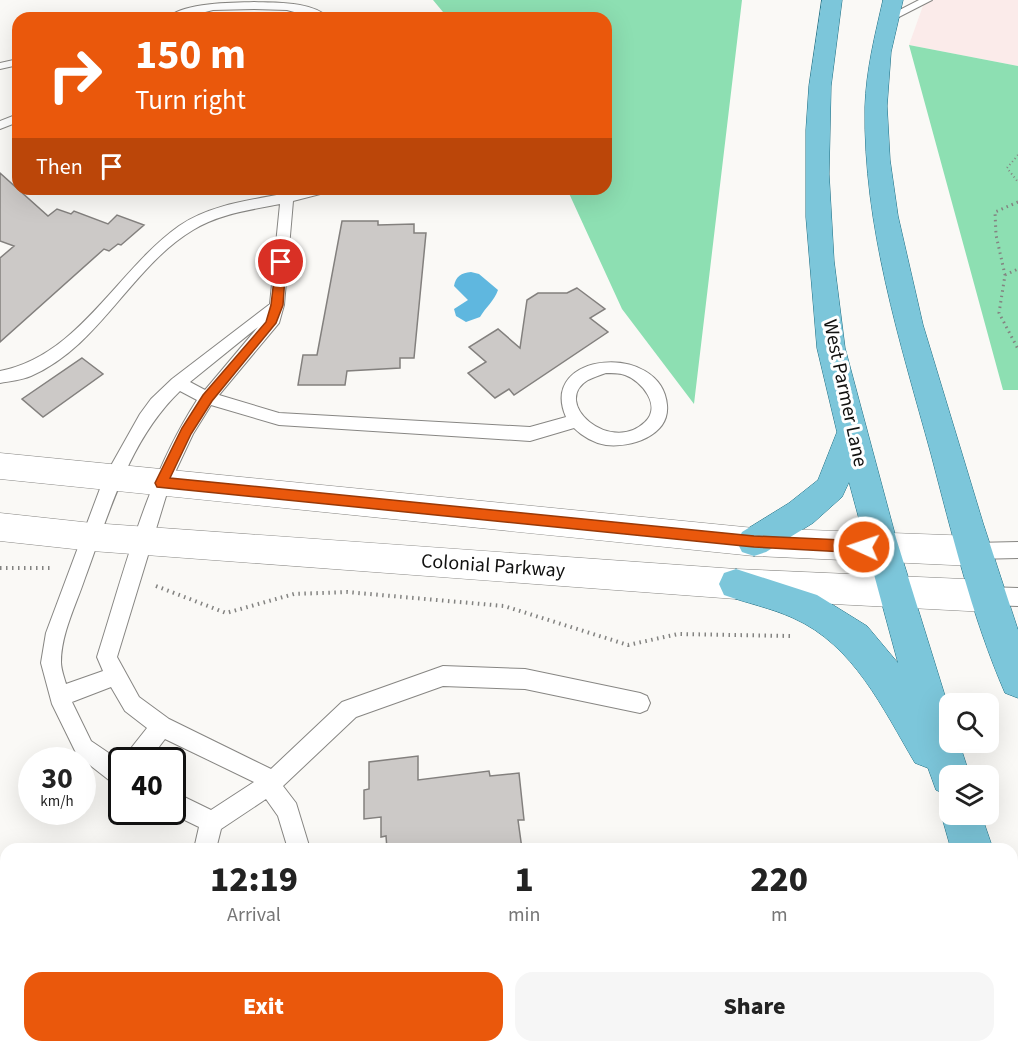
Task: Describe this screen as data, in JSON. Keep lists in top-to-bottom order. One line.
{"streets":{"main road":["West Parmer Lane"],"street":["Colonial Parkway"]},"crossings":[["West Parmer Lane","Colonial Parkway"]],"page":{"turn":["150 m","Turn right"],"then":"Then","speed":"30 km/h","limit":"40","eta":["12:19","Arrival","1","min","220","m"],"buttons":["Exit","Share"]}}
